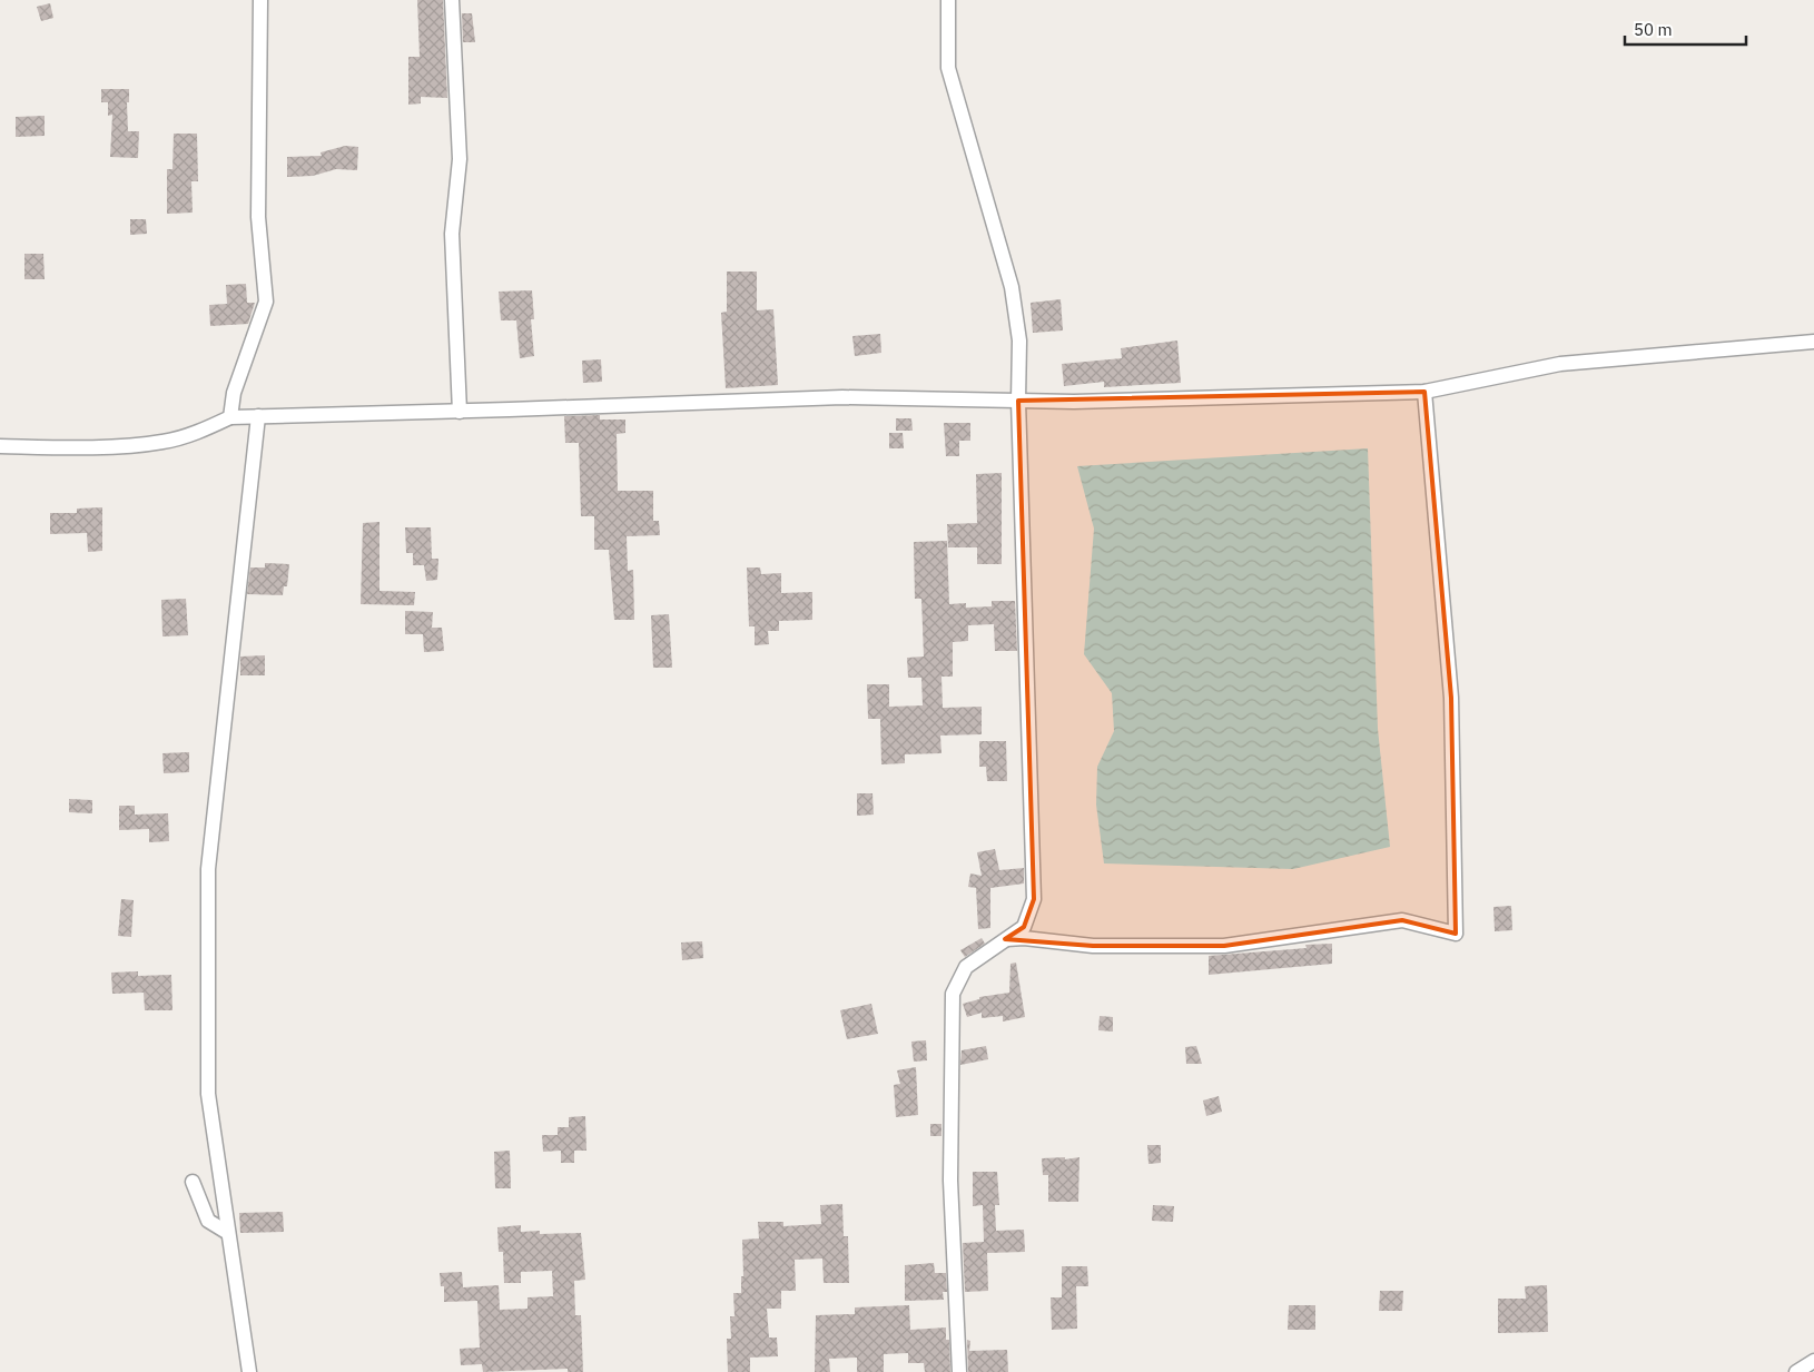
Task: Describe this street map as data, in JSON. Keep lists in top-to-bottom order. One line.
{"scale_bar":"50 m"}
